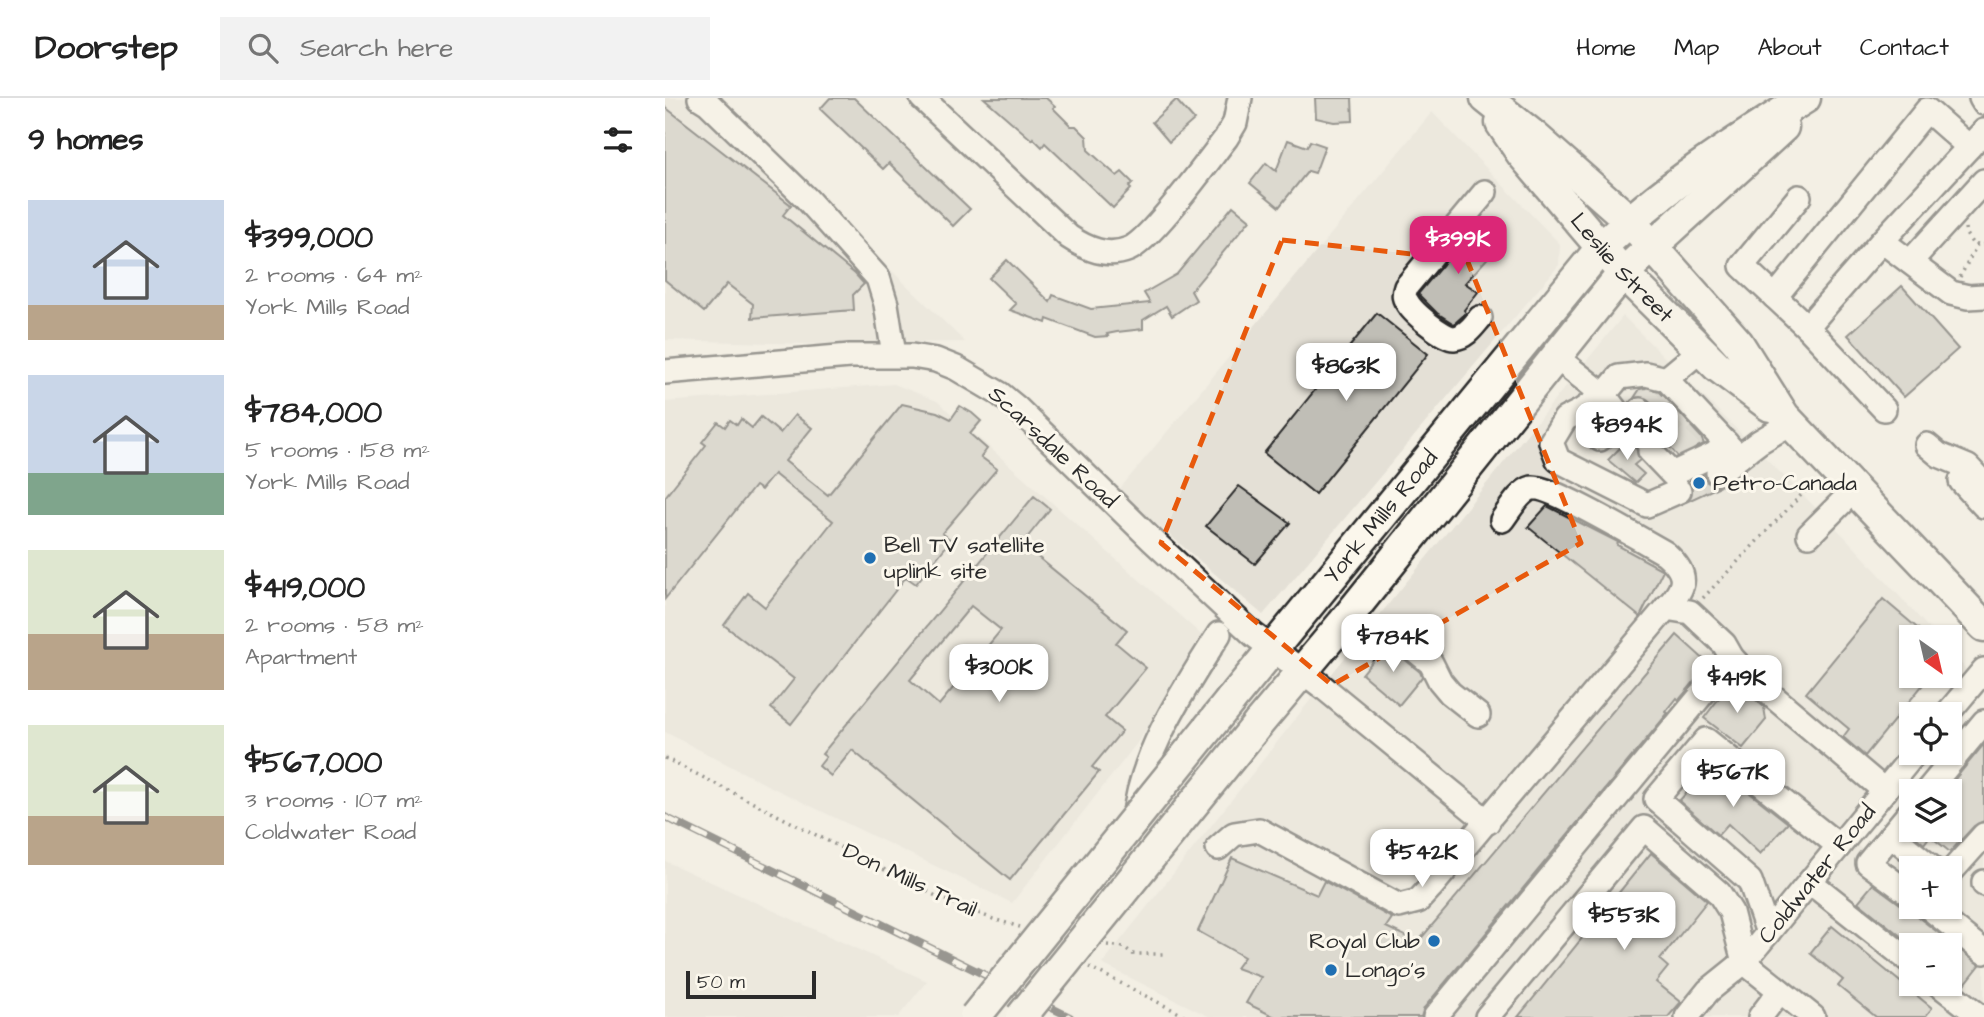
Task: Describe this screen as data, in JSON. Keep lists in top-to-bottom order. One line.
{"streets":{"main road":["Leslie Street","York Mills Road"],"street":["Scarsdale Road","Coldwater Road"],"path":["Don Mills Trail"]},"crossings":[["Leslie Street","York Mills Road"],["Scarsdale Road","York Mills Road"]],"places":["Petro-Canada","Bell TV satellite uplink site","Royal Club","Longo's"],"scale_bar":"50 m","north":"bottom right","page":{"header":"Doorstep","search":"Search here","nav":["Home","Map","About","Contact"],"heading":"9 homes","list":[{"name":"$399,000","note":"2 rooms · 64 m² · York Mills Road"},{"name":"$784,000","note":"5 rooms · 158 m² · York Mills Road"},{"name":"$419,000","note":"2 rooms · 58 m² · Apartment"},{"name":"$567,000","note":"3 rooms · 107 m² · Coldwater Road"}],"price":["$399K","$863K","$894K","$784K","$300K","$419K","$567K","$542K","$553K"],"map_buttons":["+","−"],"scale":"50 m"}}
